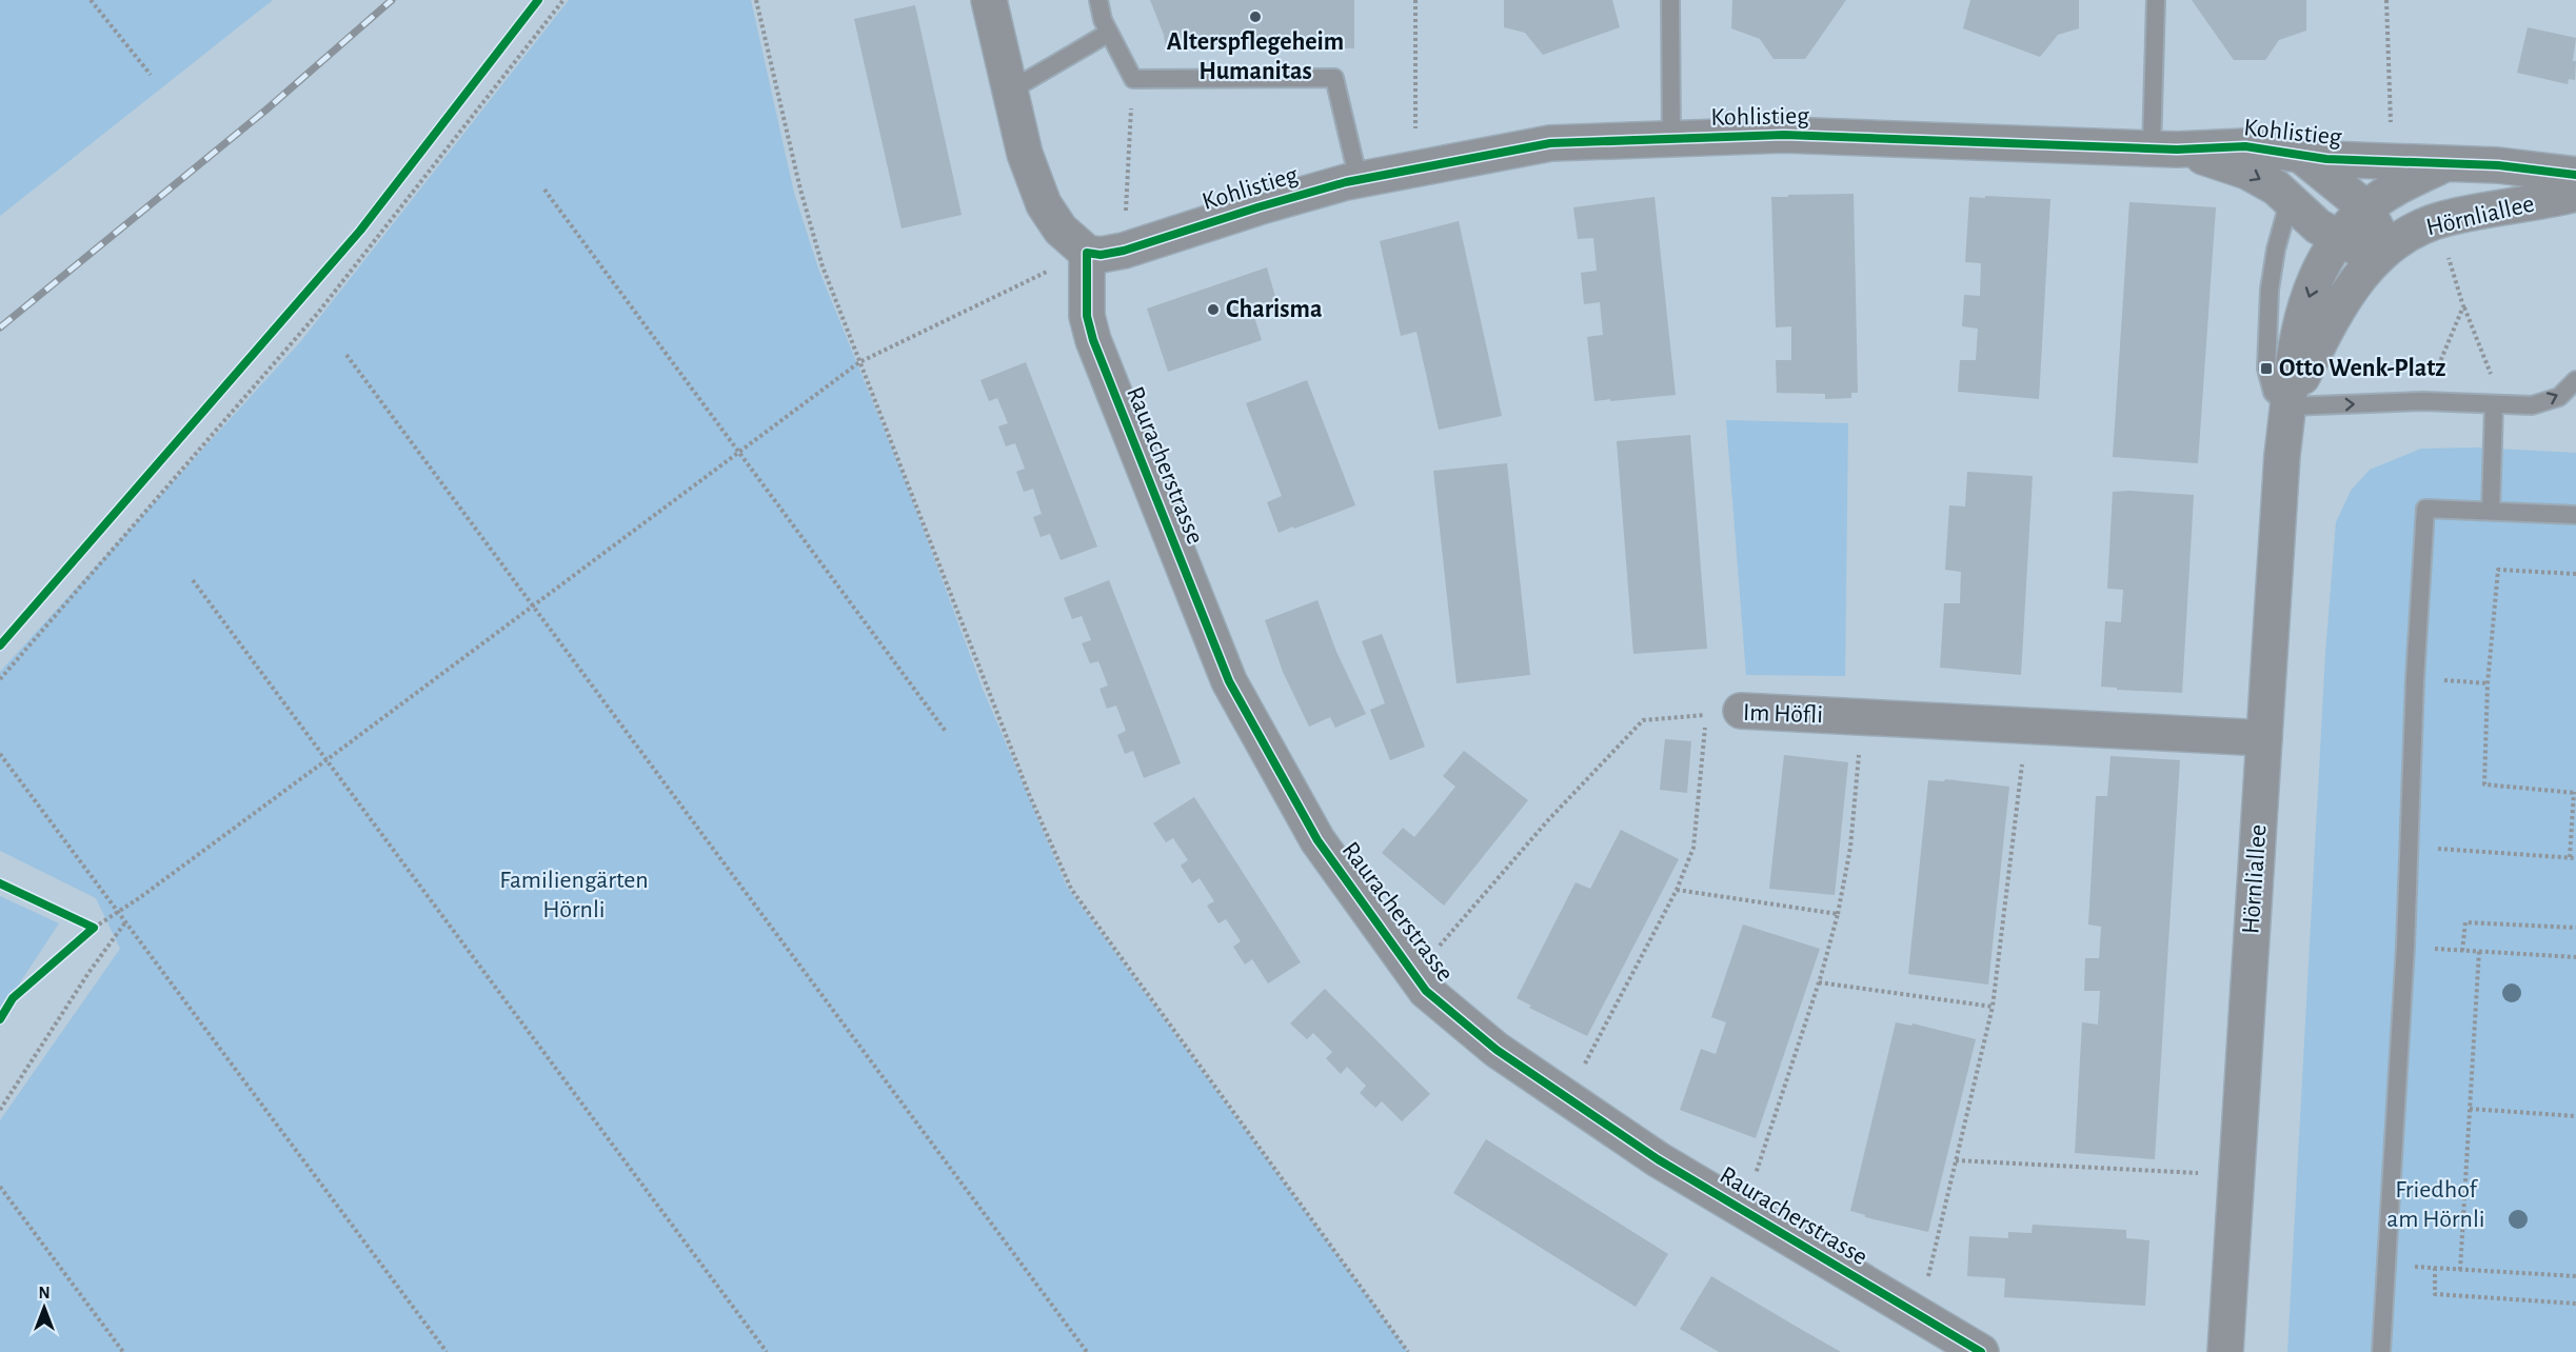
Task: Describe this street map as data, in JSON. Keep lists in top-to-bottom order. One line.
{"streets":{"street":["Kohlistieg","Hörnliallee","Rauracherstrasse","Im Höfli"]},"crossings":[["Kohlistieg","Hörnliallee"],["Kohlistieg","Rauracherstrasse"],["Hörnliallee","Im Höfli"],["Rauracherstrasse","Im Höfli"]],"parks":["Familiengärten Hörnli","Friedhof am Hörnli"],"places":{"other":["Alterspflegeheim Humanitas","Charisma"],"transit":["Otto Wenk-Platz"]},"north":"top"}
